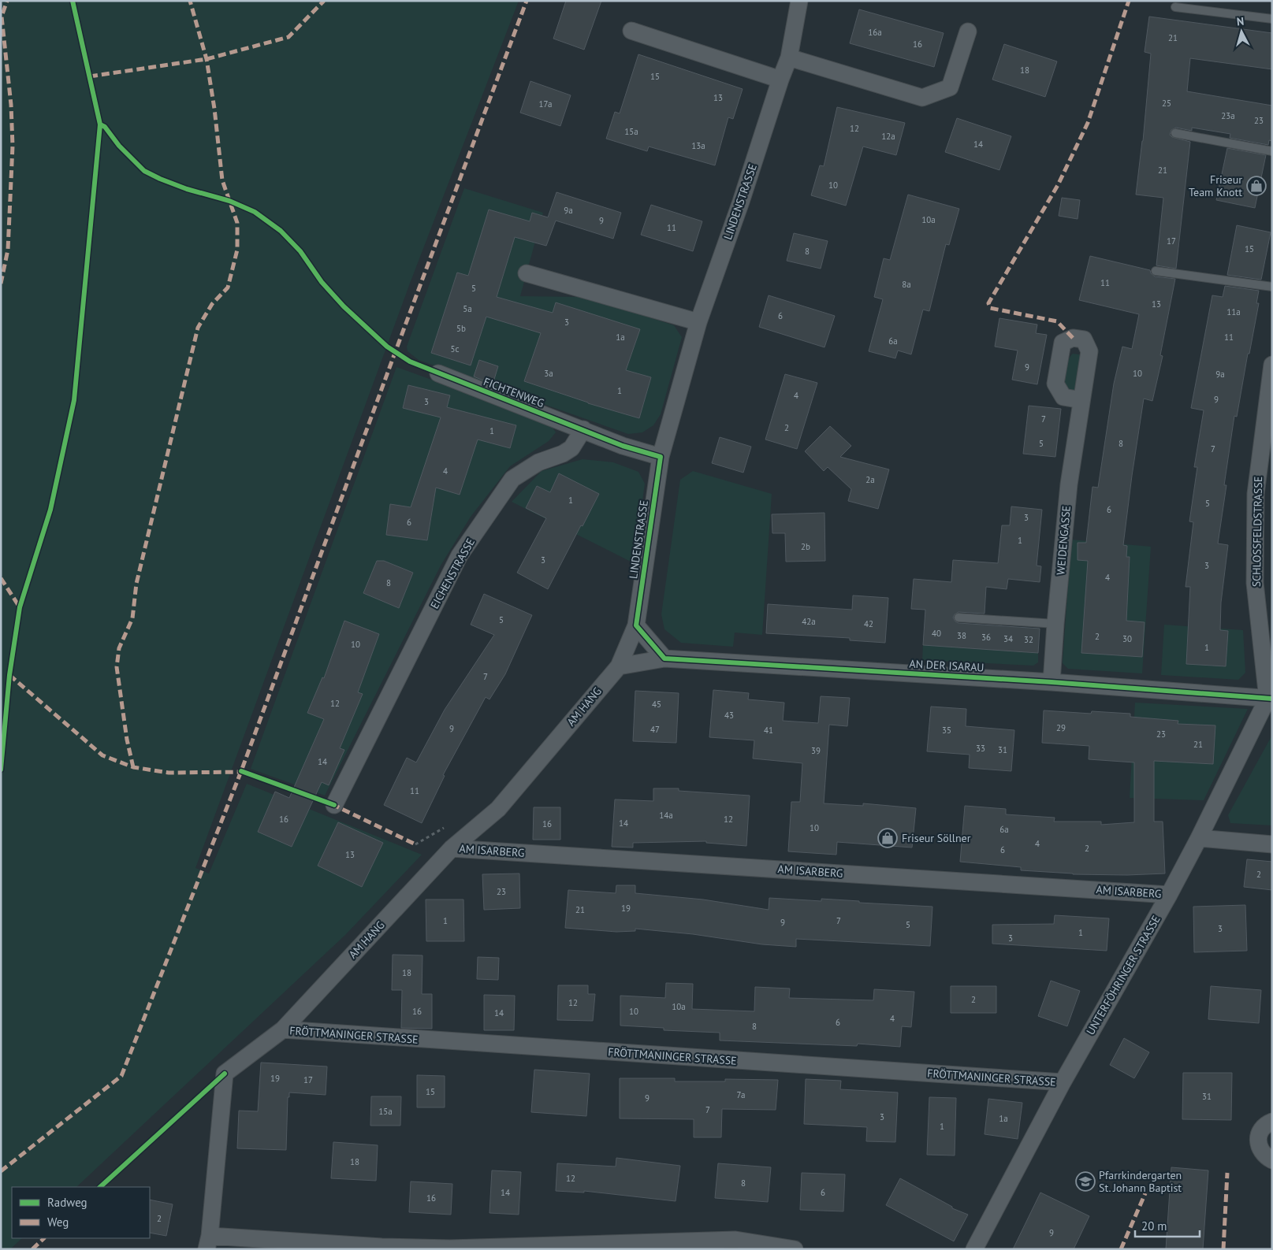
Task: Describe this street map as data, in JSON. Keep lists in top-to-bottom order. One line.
{"streets":{"street":["LINDENSTRASSE","FICHTENWEG","SCHLOSSFELDSTRASSE","WEIDENGASSE","EICHENSTRASSE","AN DER ISARAU","AM HANG","AM ISARBERG","UNTERFÖHRINGER STRASSE","FRÖTTMANINGER STRASSE"]},"crossings":[["LINDENSTRASSE","AM HANG"],["FICHTENWEG","EICHENSTRASSE"],["SCHLOSSFELDSTRASSE","AN DER ISARAU"],["SCHLOSSFELDSTRASSE","UNTERFÖHRINGER STRASSE"],["WEIDENGASSE","AN DER ISARAU"],["AN DER ISARAU","UNTERFÖHRINGER STRASSE"],["AM HANG","AM ISARBERG"],["AM HANG","FRÖTTMANINGER STRASSE"],["AM ISARBERG","UNTERFÖHRINGER STRASSE"],["UNTERFÖHRINGER STRASSE","FRÖTTMANINGER STRASSE"]],"places":{"shop":["Friseur Team Knott","Friseur Söllner"],"school or university":["Pfarrkindergarten St. Johann Baptist"]},"house_numbers":["16a","21","16","18","15","13","25","17a","23a","23","12","15a","12a","14","13a","21","10","9a","10a","9","11","17","15","8","11","8a","5","13","5a","11a","6","3","5b","1a","11","6a","5c","9","3a","10","9a","1","4","9","3","7","2","1","5","8","7","4","2a","1","5","6","3","6","1","2b","3","3","4","8","5","42a","42","40","38","2","36","34","30","32","10","1","7","12","45","43","29","9","47","41","35","23","21","33","31","39","14","11","14a","16","12","14","16","10","6a","4","2","6","13","2","23","19","21","1","7","9","5","3","1","3","18","2","12","10a","16","10","14","4","6","8","19","17","15","7a","31","9","7","15a","3","1a","1","18","12","8","14","6","16","2","9"],"legend":["Radweg","Weg"],"scale_bar":"20 m","north":"top"}
